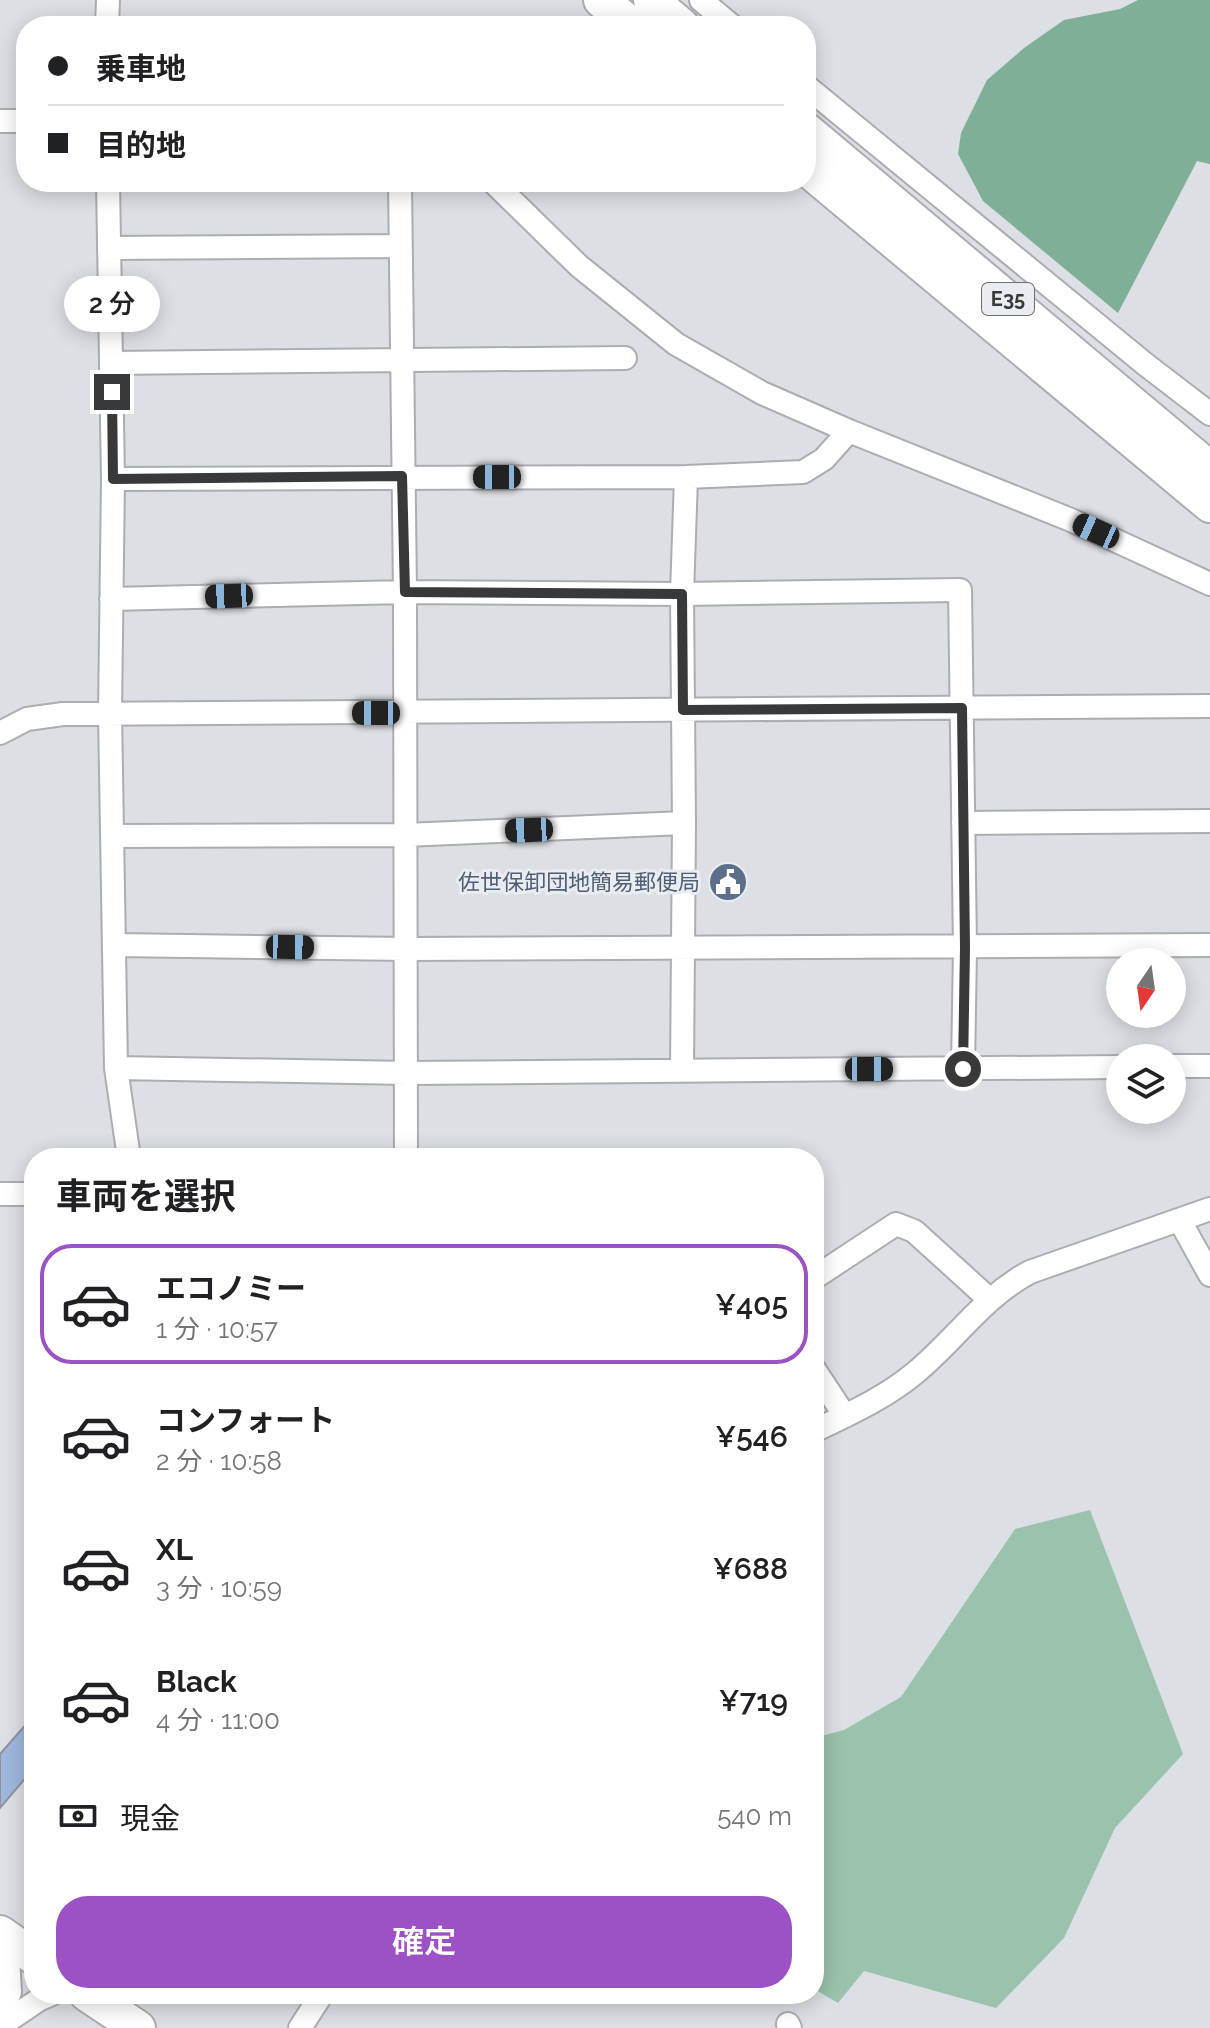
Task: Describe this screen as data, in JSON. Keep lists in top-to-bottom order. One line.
{"streets":{"highway":["E35"]},"places":{"public building":["佐世保卸団地簡易郵便局"]},"north":"bottom","page":{"banner":["乗車地","目的地"],"bubble":"2 分","heading":"車両を選択","list":[{"name":"エコノミー","note":"1 分 · 10:57","value":"¥405"},{"name":"コンフォート","note":"2 分 · 10:58","value":"¥546"},{"name":"XL","note":"3 分 · 10:59","value":"¥688"},{"name":"Black","note":"4 分 · 11:00","value":"¥719"}],"pay":["現金","540 m"],"buttons":"確定"}}
